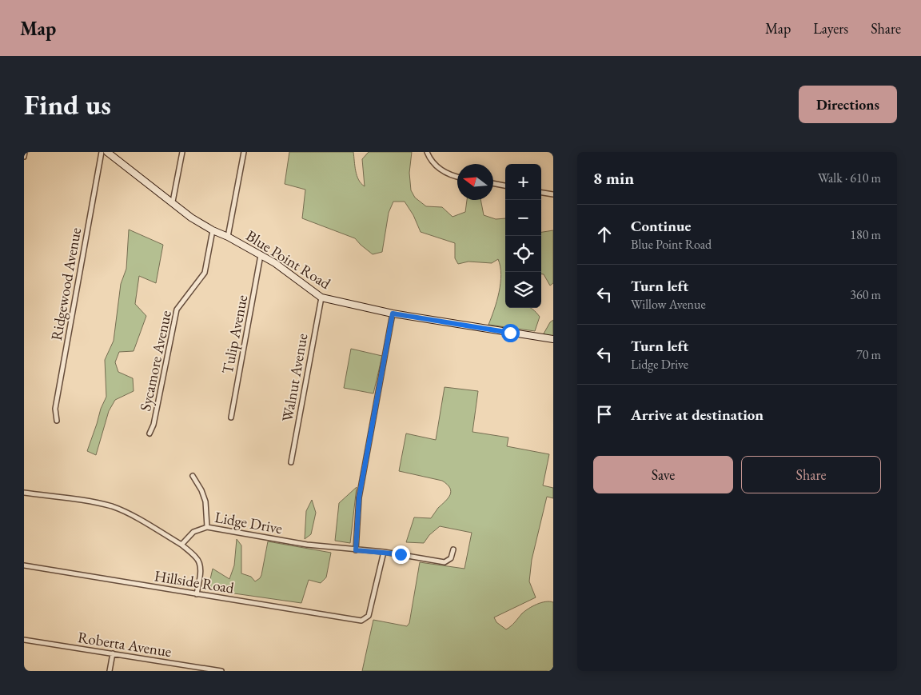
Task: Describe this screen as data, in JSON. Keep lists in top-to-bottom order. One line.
{"streets":{"street":["Blue Point Road","Ridgewood Avenue","Tulip Avenue","Sycamore Avenue","Walnut Avenue","Lidge Drive","Hillside Road","Roberta Avenue"]},"crossings":[["Blue Point Road","Tulip Avenue"],["Blue Point Road","Sycamore Avenue"],["Blue Point Road","Walnut Avenue"],["Lidge Drive","Hillside Road"]],"north":"left","page":{"header":"Map","nav":["Map","Layers","Share"],"buttons":["Directions",["Save","Share"]],"title":"Find us","heading":["8 min","Walk · 610 m"],"map_buttons":["+","−"],"list":[["Continue","Blue Point Road","180 m"],["Turn left","Willow Avenue","360 m"],["Turn left","Lidge Drive","70 m"],"Arrive at destination"]}}
